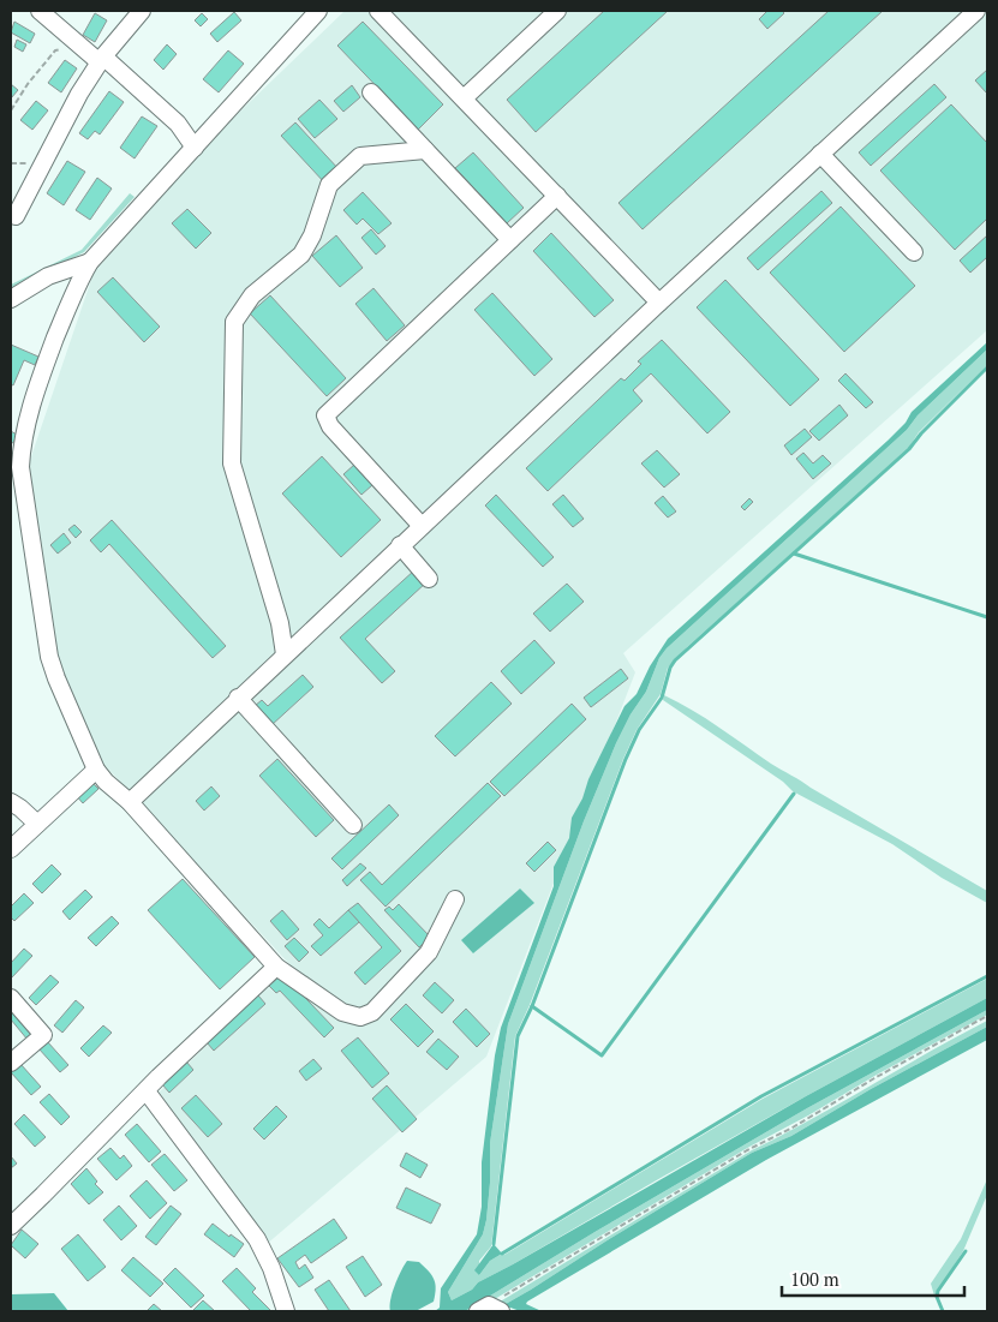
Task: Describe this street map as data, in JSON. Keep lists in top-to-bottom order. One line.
{"scale_bar":"100 m"}
